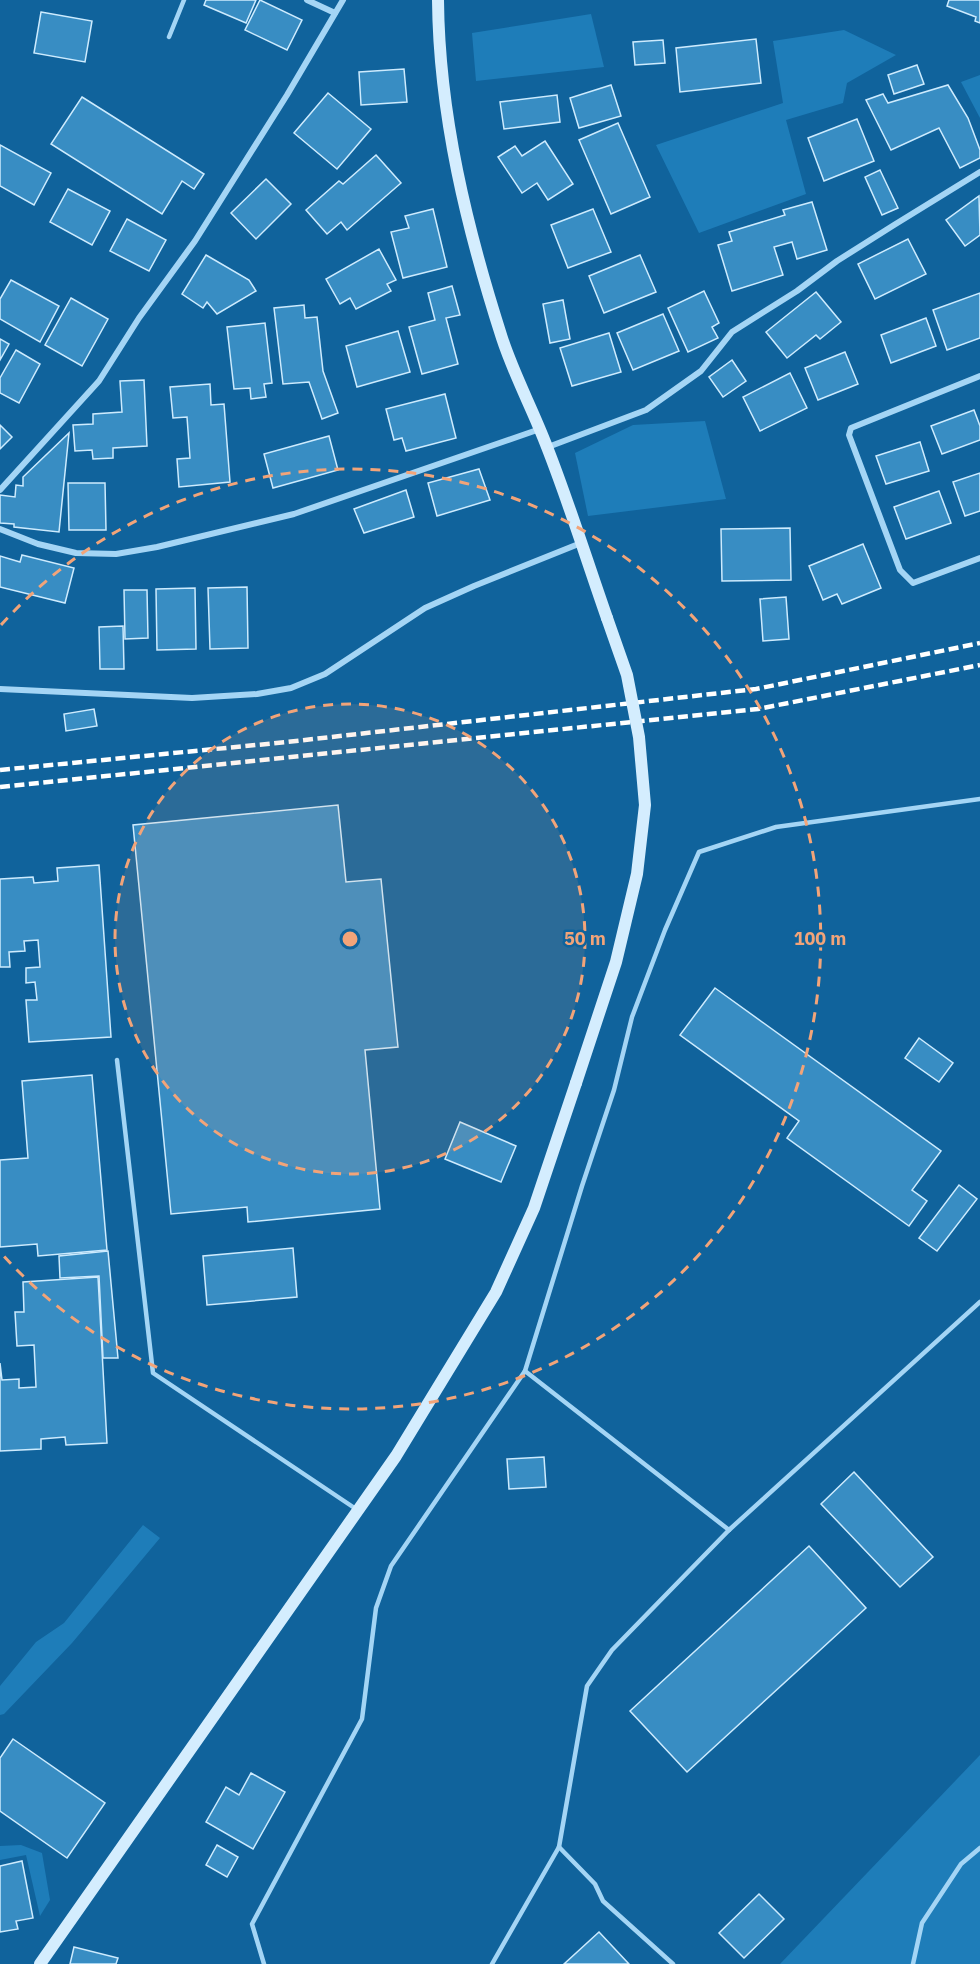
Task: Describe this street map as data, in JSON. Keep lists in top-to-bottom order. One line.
{"rings":["50 m","100 m"]}
